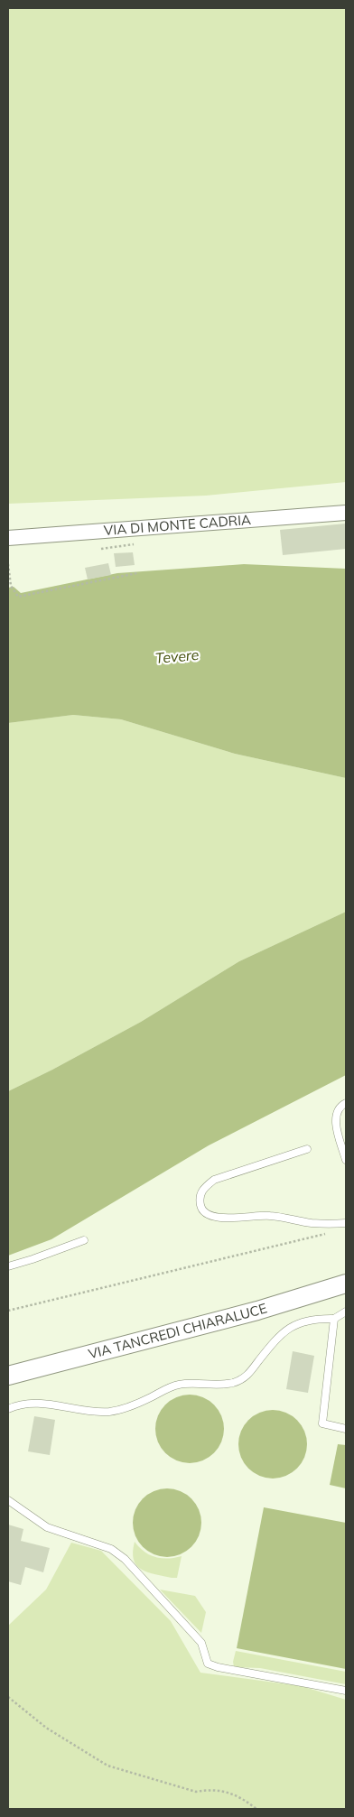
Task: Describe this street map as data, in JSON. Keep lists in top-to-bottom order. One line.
{"streets":{"street":["VIA DI MONTE CADRIA","VIA TANCREDI CHIARALUCE"]},"water":["Tevere"]}
